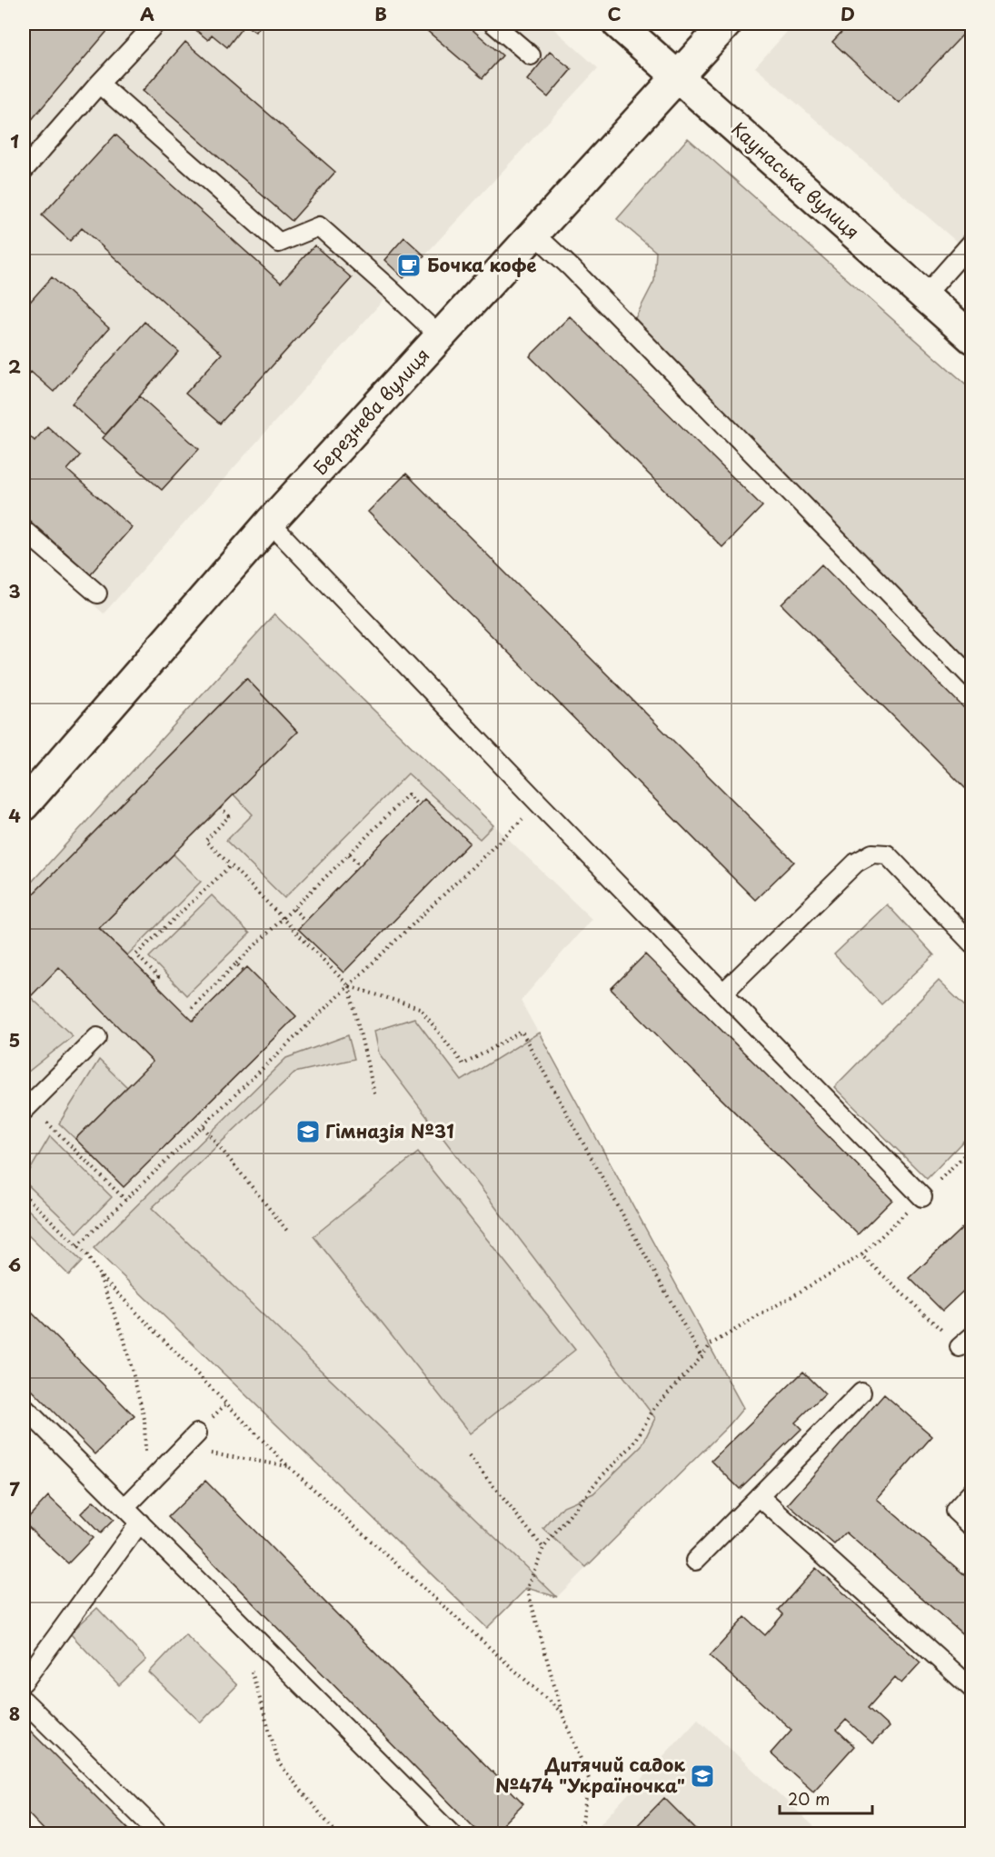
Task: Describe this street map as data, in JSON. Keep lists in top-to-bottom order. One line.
{"streets":{"street":["Каунаська вулиця","Березнева вулиця"]},"crossings":[["Каунаська вулиця","Березнева вулиця"]],"places":{"cafe":["Бочка кофе"],"school or university":["Гімназія №31","Дитячий садок №474 \"Україночка\""]},"scale_bar":"20 m","grid":{"columns":["A","B","C","D"],"rows":["1","2","3","4","5","6","7","8"]}}
